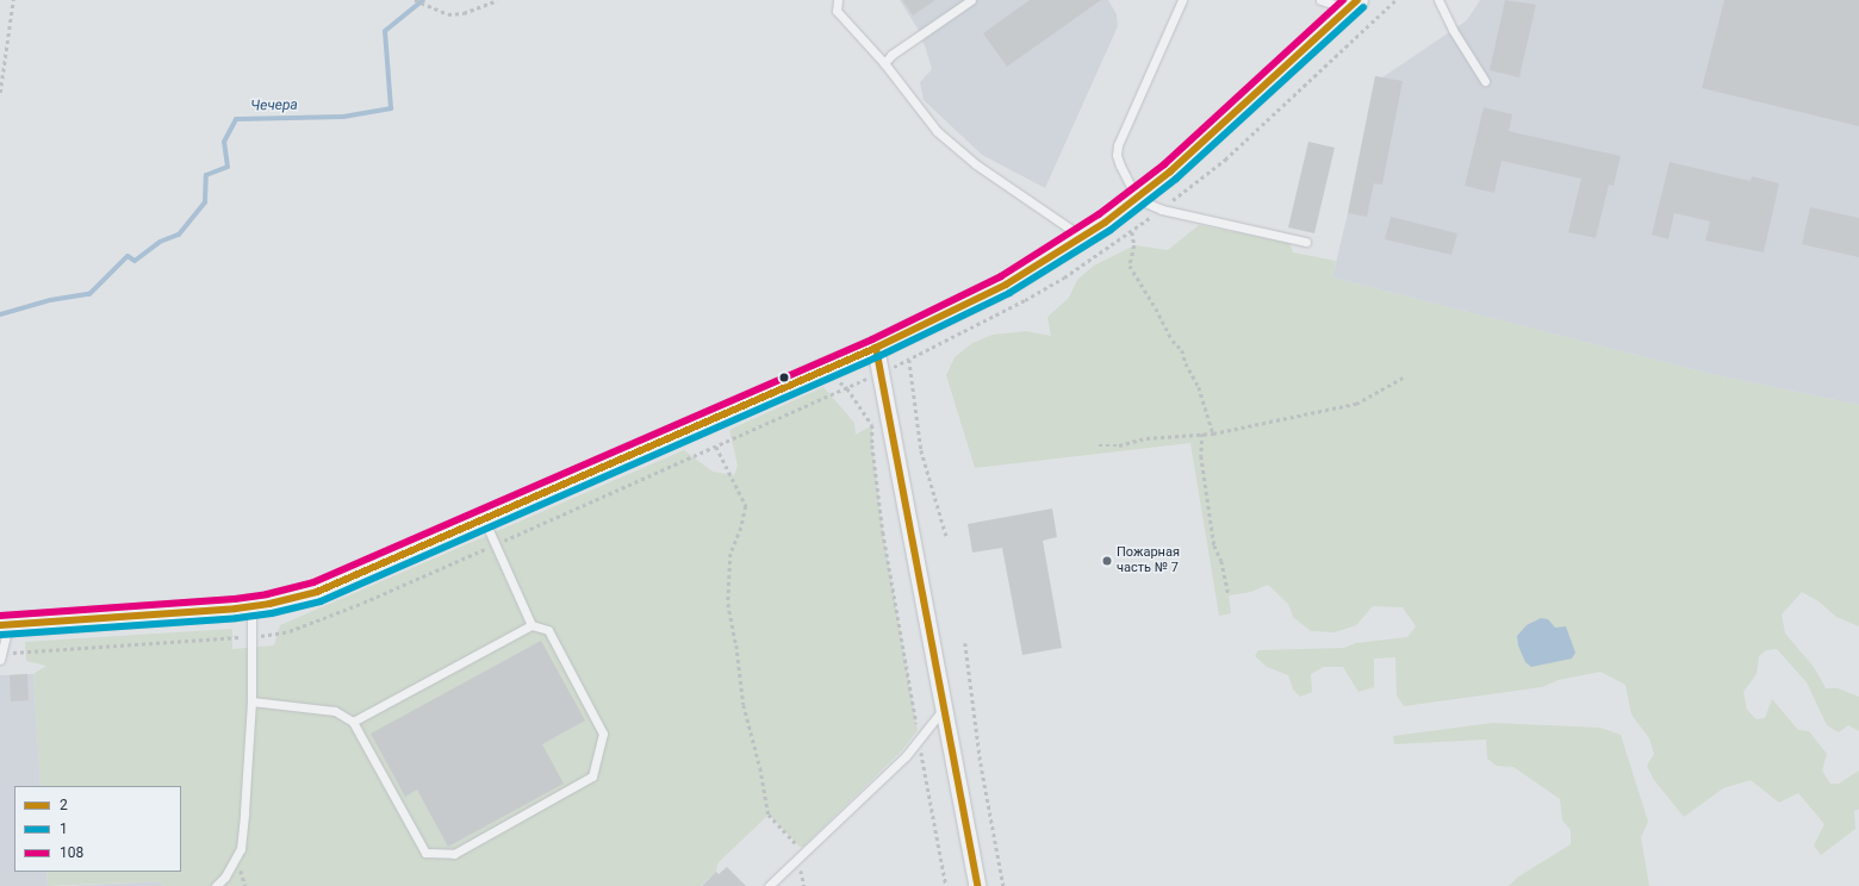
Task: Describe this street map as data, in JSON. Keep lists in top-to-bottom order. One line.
{"water":["Чечера"],"places":["Пожарная часть № 7"],"lines":["transit line 2","transit line 108","transit line 1"],"legend":["2","1","108"]}
